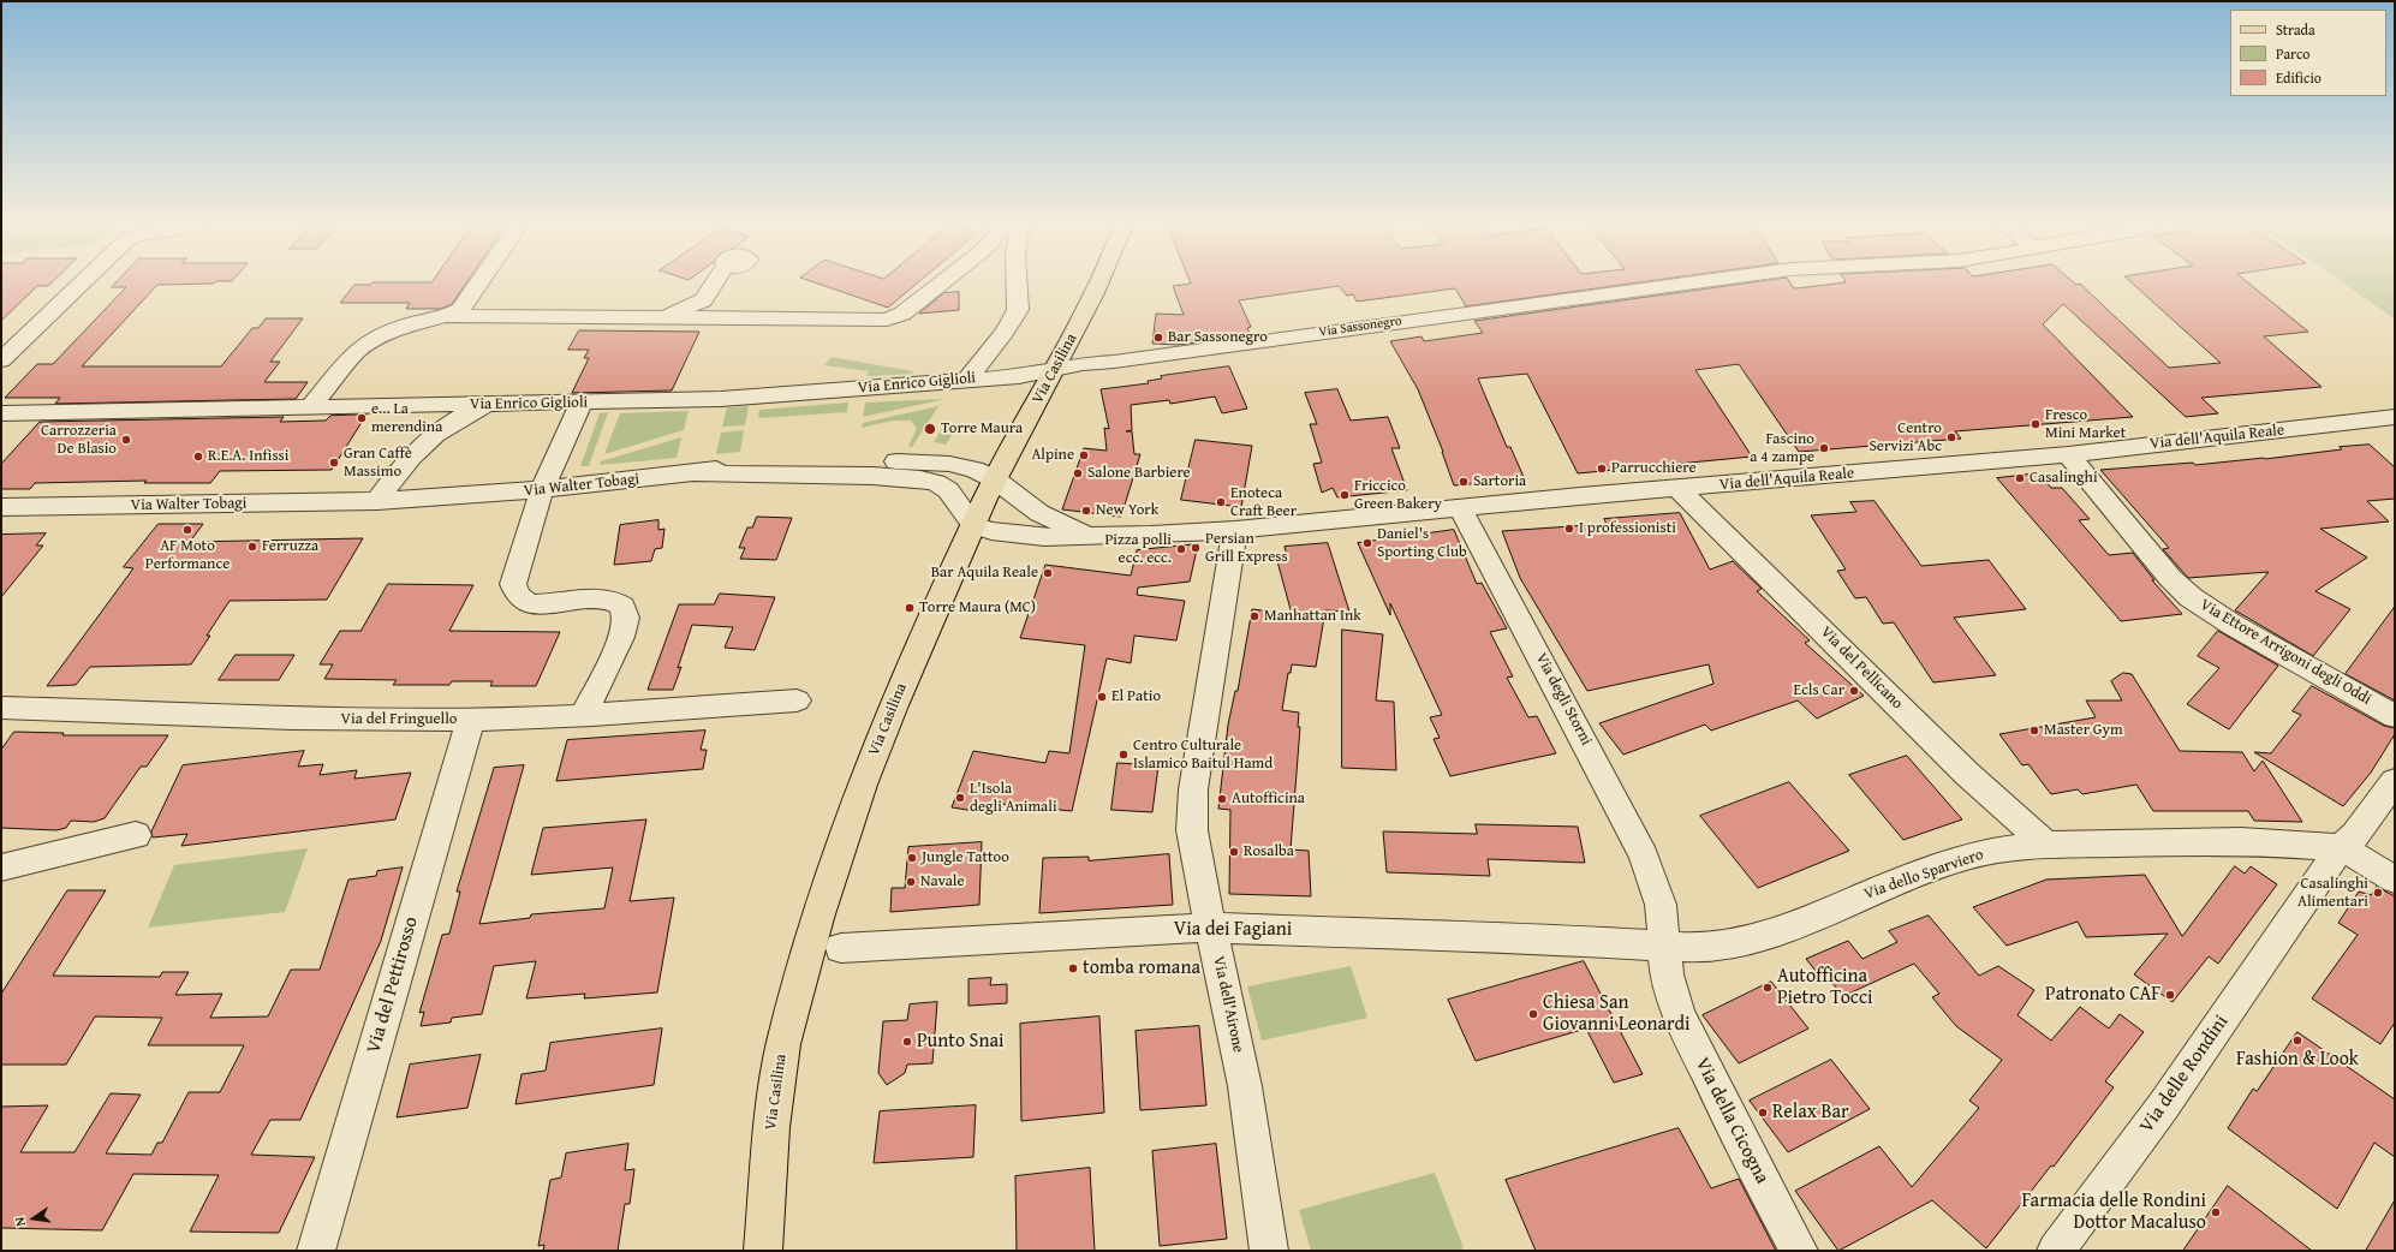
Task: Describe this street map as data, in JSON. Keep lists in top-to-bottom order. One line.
{"streets":{"main road":["Via Casilina"],"street":["Via Sassonegro","Via Enrico Giglioli","Via dell'Aquila Reale","Via Walter Tobagi","Via Ettore Arrigoni degli Oddi","Via del Pellicano","Via degli Storni","Via del Fringuello","Via dello Sparviero","Via dei Fagiani","Via del Pettirosso","Via dell'Airone","Via delle Rondini","Via della Cicogna"]},"crossings":[["Via Sassonegro","Via Casilina"],["Via Sassonegro","Via Enrico Giglioli"],["Via Casilina","Via Enrico Giglioli"],["Via Casilina","Via dell'Aquila Reale"],["Via Casilina","Via Walter Tobagi"],["Via dell'Aquila Reale","Via Walter Tobagi"],["Via dell'Aquila Reale","Via Ettore Arrigoni degli Oddi"],["Via dell'Aquila Reale","Via del Pellicano"],["Via dell'Aquila Reale","Via degli Storni"],["Via dell'Aquila Reale","Via dell'Airone"],["Via del Pellicano","Via dello Sparviero"],["Via degli Storni","Via dello Sparviero"],["Via degli Storni","Via dei Fagiani"],["Via degli Storni","Via della Cicogna"],["Via del Fringuello","Via del Pettirosso"],["Via dello Sparviero","Via dei Fagiani"],["Via dello Sparviero","Via delle Rondini"],["Via dello Sparviero","Via della Cicogna"],["Via dei Fagiani","Via dell'Airone"],["Via dei Fagiani","Via della Cicogna"]],"places":["Bar Sassonegro","e... La merendina","Fresco Mini Market","Torre Maura","Centro Servizi Abc","Carrozzeria De Blasio","Fascino a 4 zampe","Alpine","R.E.A. Infissi","Gran Caffè Massimo","Parrucchiere","Salone Barbiere","Casalinghi","Sartoria","Friccico Green Bakery","Enoteca Craft Beer","New York","I professionisti","AF Moto Performance","Daniel's Sporting Club","Ferruzza","Persian Grill Express","Pizza polli ecc. ecc.","Bar Aquila Reale","Torre Maura (MC)","Manhattan Ink","Ecls Car","El Patio","Master Gym","Centro Culturale Islamico Baitul Hamd","L'Isola degli Animali","Autofficina","Rosalba","Jungle Tattoo","Navale","Casalinghi Alimentari","tomba romana","Autofficina Pietro Tocci","Patronato CAF","Chiesa San Giovanni Leonardi","Fashion & Look","Punto Snai","Relax Bar","Farmacia delle Rondini Dottor Macaluso"],"legend":["Strada","Parco","Edificio"],"north":"left"}
